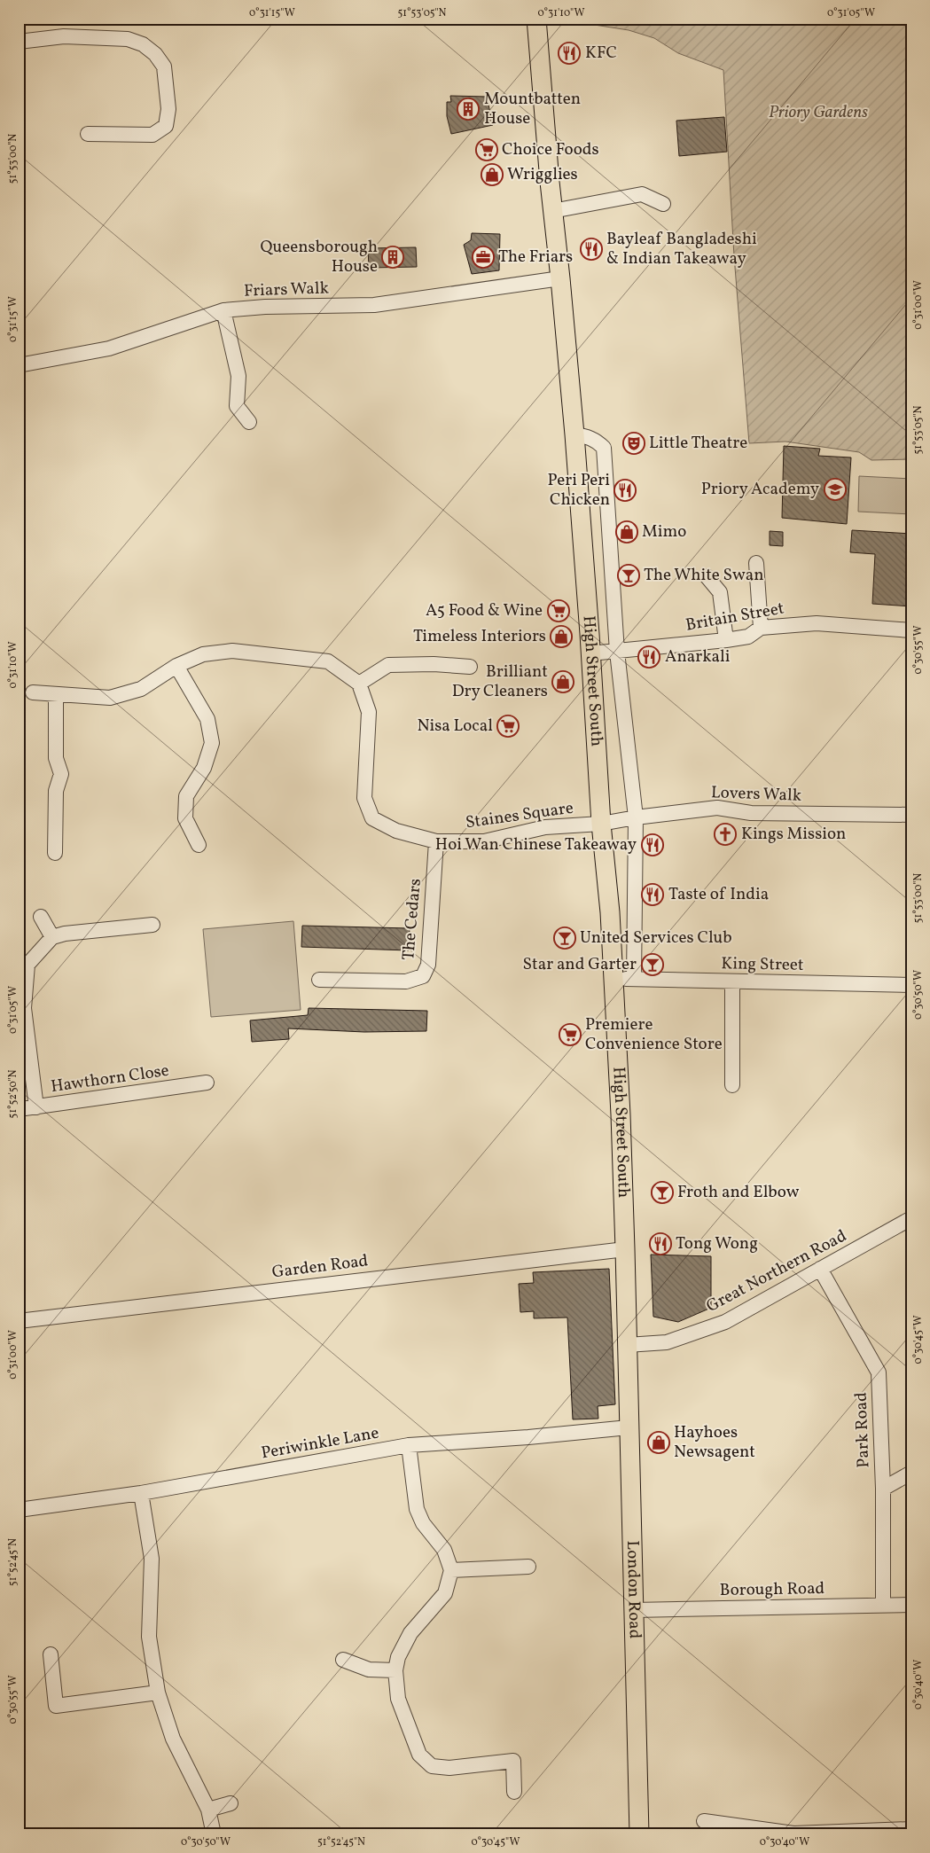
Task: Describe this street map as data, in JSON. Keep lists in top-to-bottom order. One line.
{"streets":{"main road":["High Street South","London Road"],"street":["Friars Walk","Britain Street","Lovers Walk","Staines Square","The Cedars","King Street","Hawthorn Close","Garden Road","Great Northern Road","Park Road","Periwinkle Lane","Borough Road"]},"crossings":[["Friars Walk","High Street South"],["Britain Street","High Street South"],["High Street South","Lovers Walk"],["High Street South","Staines Square"],["High Street South","King Street"],["High Street South","Garden Road"],["High Street South","Great Northern Road"],["High Street South","London Road"],["Lovers Walk","Staines Square"],["Staines Square","The Cedars"],["Great Northern Road","Park Road"],["Great Northern Road","London Road"],["Park Road","Borough Road"],["Periwinkle Lane","London Road"],["London Road","Borough Road"]],"parks":["Priory Gardens"],"places":{"restaurant":["KFC","Bayleaf Bangladeshi & Indian Takeaway","Peri Peri Chicken","Anarkali","Hoi Wan Chinese Takeaway","Taste of India","Tong Wong"],"building":["Mountbatten House","Queensborough House"],"supermarket":["Choice Foods","A5 Food & Wine","Nisa Local","Premiere Convenience Store"],"shop":["Wrigglies","Mimo","Timeless Interiors","Brilliant Dry Cleaners","Hayhoes Newsagent"],"office":["The Friars"],"theatre":["Little Theatre"],"school or university":["Priory Academy"],"bar":["The White Swan","United Services Club","Star and Garter","Froth and Elbow"],"church":["Kings Mission"]},"coordinates":["0°31'15\"W","51°53'05\"N","0°31'10\"W","0°31'05\"W","51°53'00\"N","0°31'00\"W","0°30'55\"W","0°30'50\"W","51°52'50\"N","0°30'45\"W","51°52'45\"N","0°30'40\"W"]}
